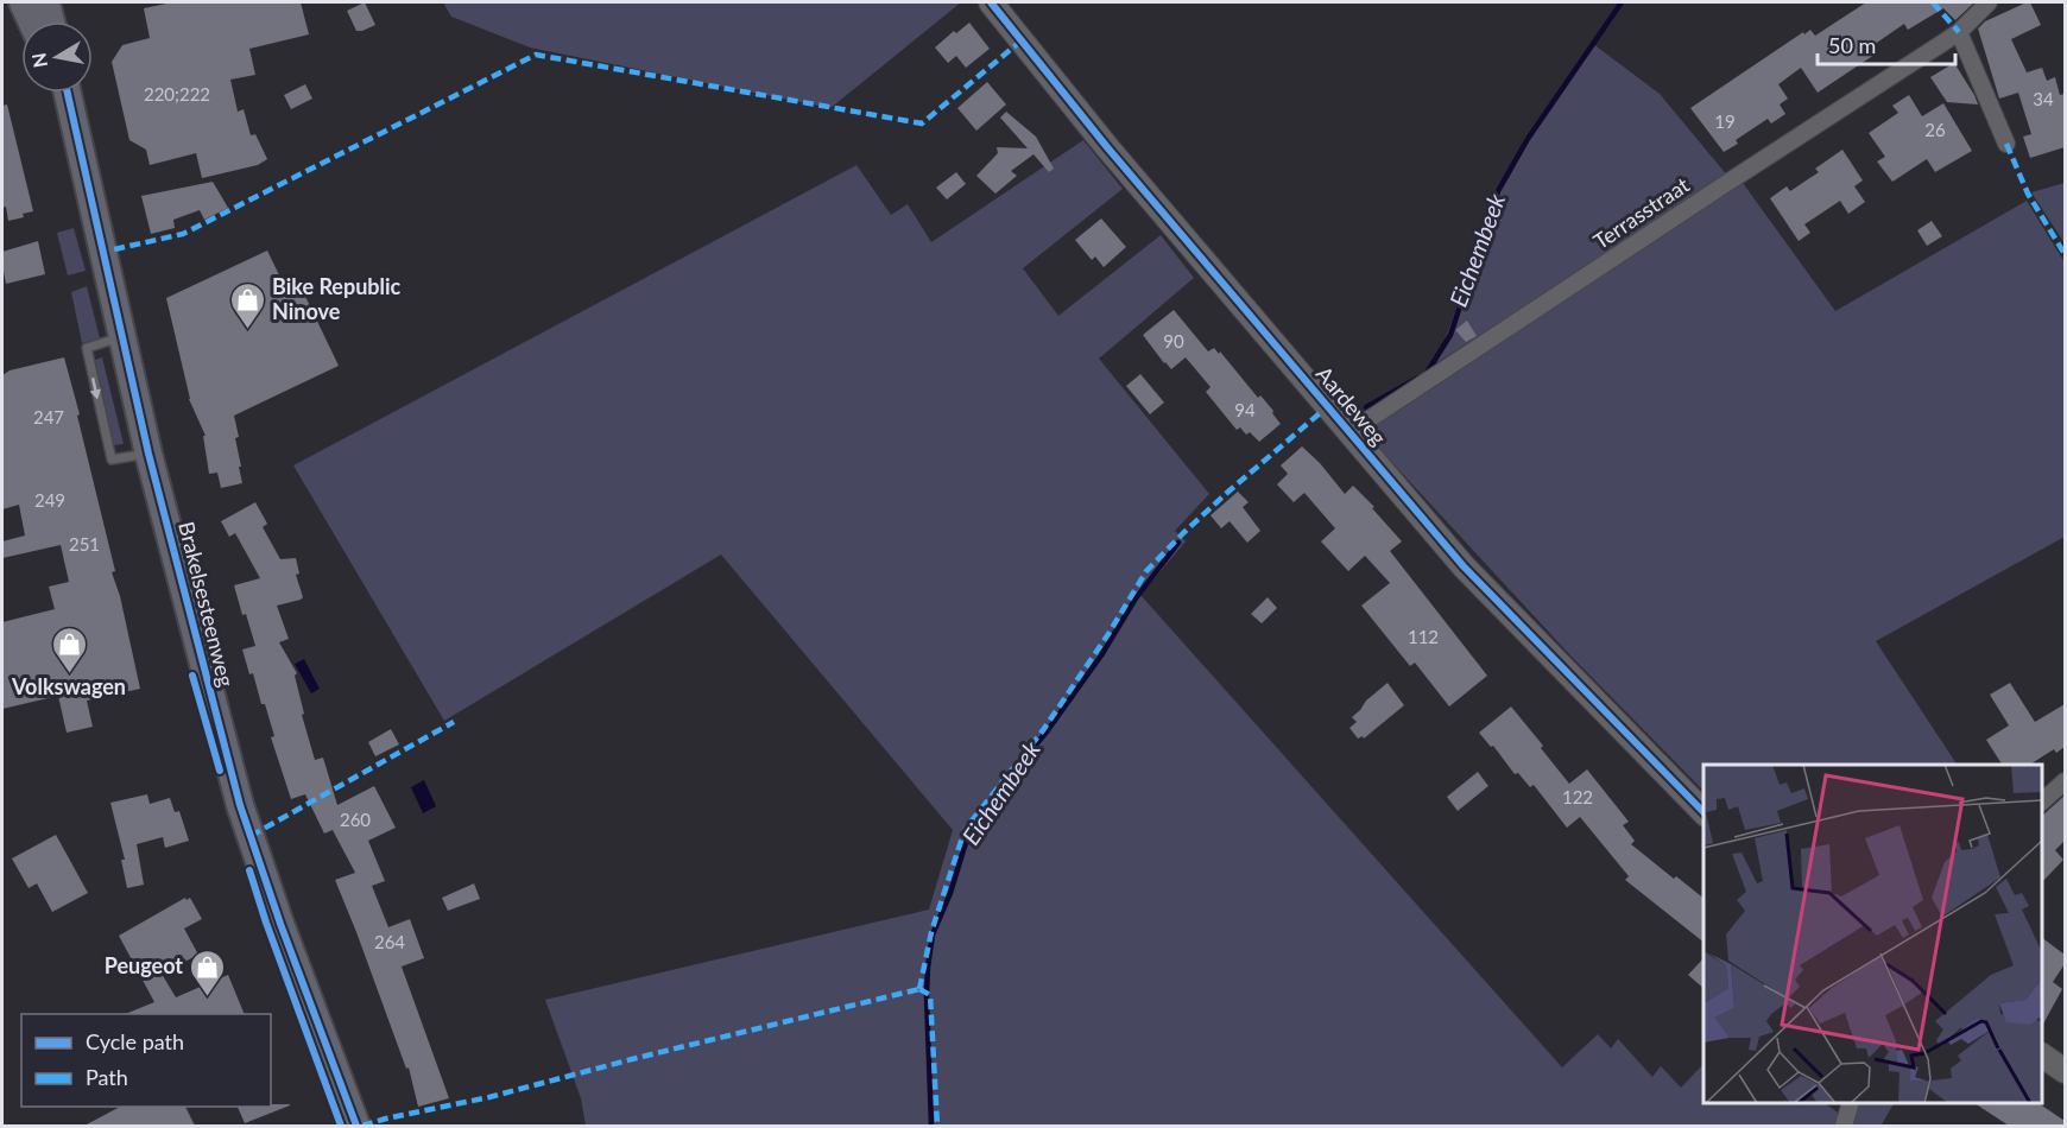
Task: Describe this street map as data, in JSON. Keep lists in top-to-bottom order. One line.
{"streets":{"main road":["Brakelsesteenweg"],"street":["Terrasstraat","Aardeweg"]},"crossings":[["Terrasstraat","Aardeweg"]],"water":["Eichembeek"],"places":{"shop":["Bike Republic Ninove","Volkswagen","Peugeot"]},"house_numbers":["220;222","34","19","26","90","94","247","249","251","112","122","260","264"],"legend":["Cycle path","Path"],"scale_bar":"50 m","north":"left"}
